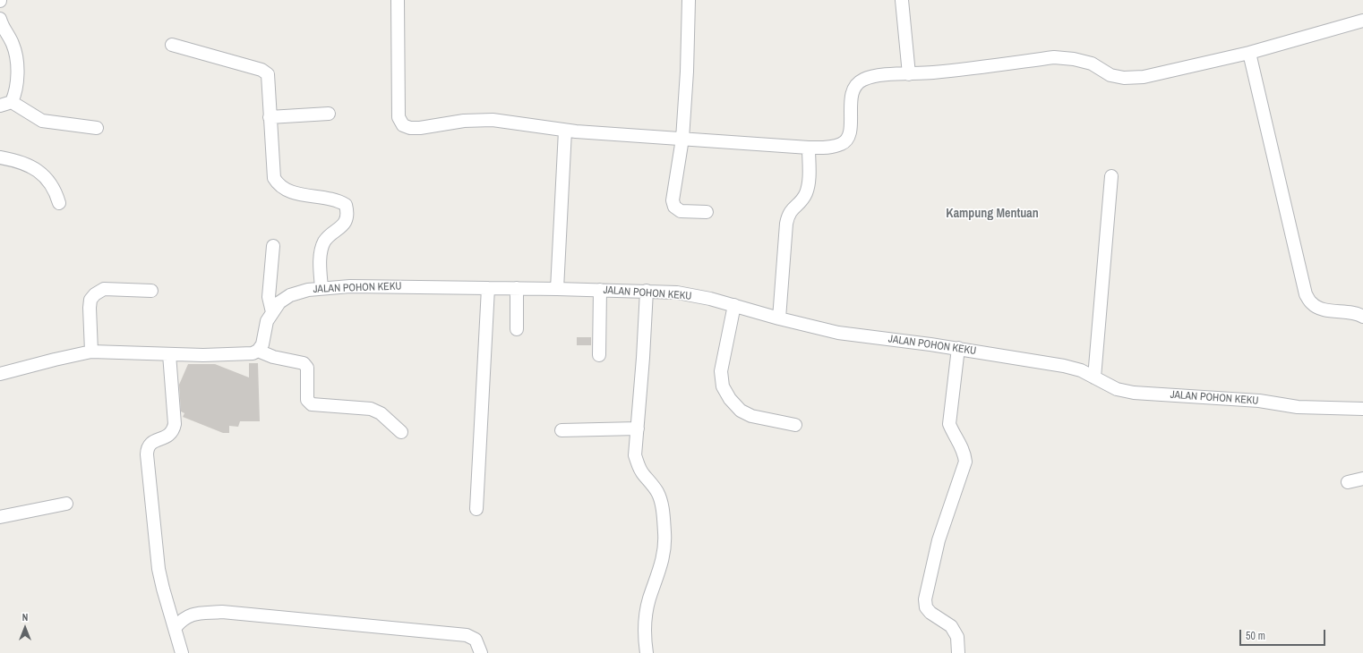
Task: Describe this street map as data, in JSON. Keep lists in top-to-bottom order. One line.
{"streets":{"street":["JALAN POHON KEKU"]},"districts":["Kampung Mentuan"],"scale_bar":"50 m","north":"top"}
